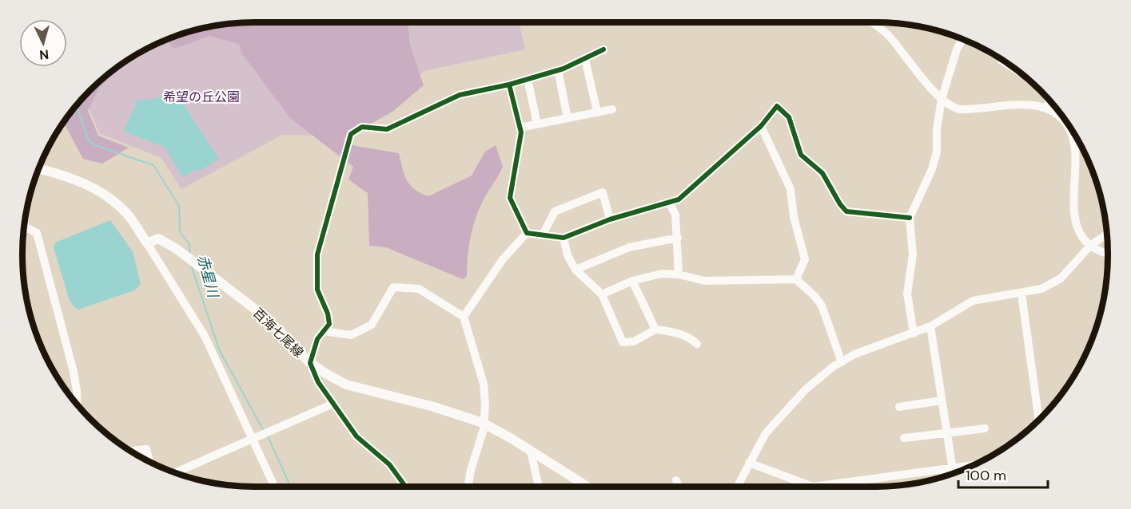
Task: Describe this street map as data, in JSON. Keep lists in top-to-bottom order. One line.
{"streets":{"main road":["百海七尾線"]},"water":["赤星川"],"parks":["希望の丘公園"],"scale_bar":"100 m","north":"bottom"}
